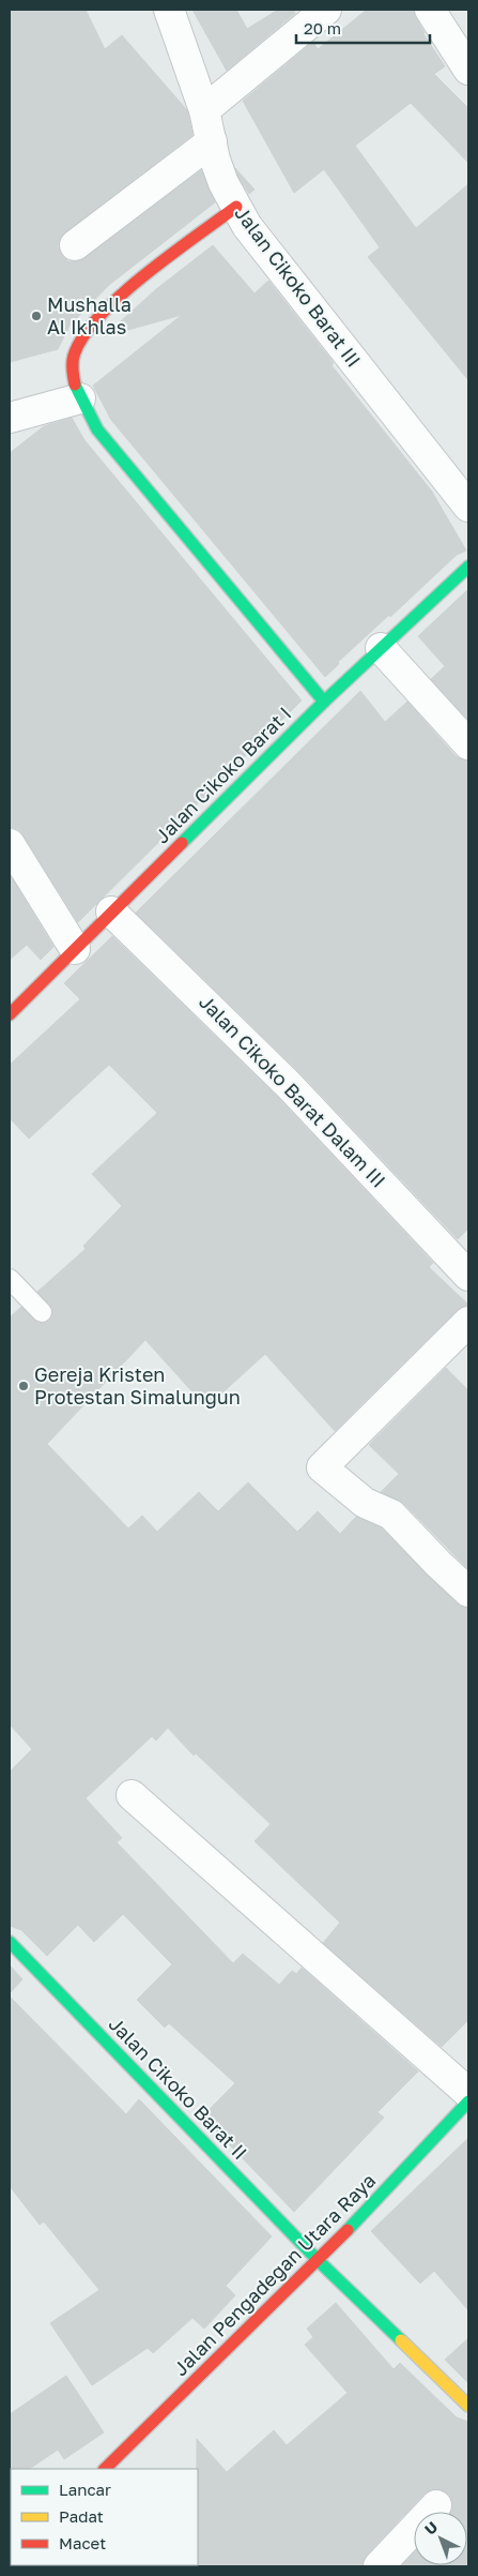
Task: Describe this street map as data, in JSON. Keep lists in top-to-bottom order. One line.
{"streets":{"street":["Jalan Cikoko Barat III","Jalan Cikoko Barat I","Jalan Cikoko Barat Dalam III","Jalan Cikoko Barat II","Jalan Pengadegan Utara Raya"]},"crossings":[["Jalan Cikoko Barat I","Jalan Cikoko Barat Dalam III"],["Jalan Cikoko Barat II","Jalan Pengadegan Utara Raya"]],"places":["Mushalla Al Ikhlas","Gereja Kristen Protestan Simalungun"],"legend":["Lancar","Padat","Macet"],"scale_bar":"20 m","north":"top left"}
